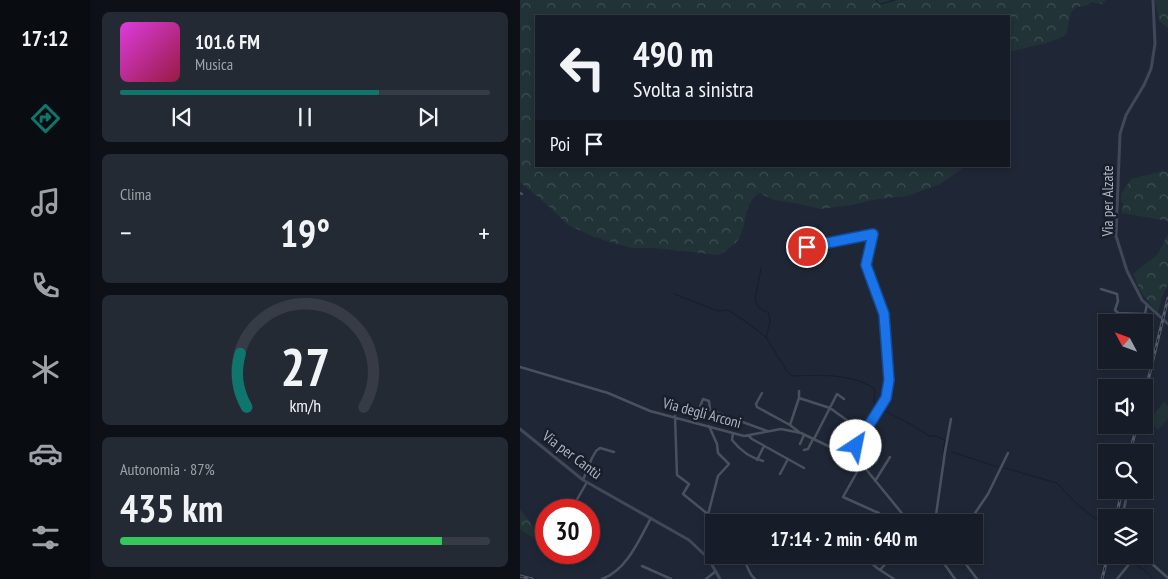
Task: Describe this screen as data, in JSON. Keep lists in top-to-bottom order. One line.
{"streets":{"street":["Via per Alzate","Via degli Arconi","Via per Cantù"]},"north":"top left","page":{"tabs":"17:12","turn":["490 m","Svolta a sinistra"],"song":["101.6 FM","Musica"],"then":"Poi","tile":["Clima",["Autonomia · 87%","435 km"]],"heat":["−","19°","+"],"limit":"30","trip":"17:14 · 2 min · 640 m","gauge":["27","km/h"]}}
